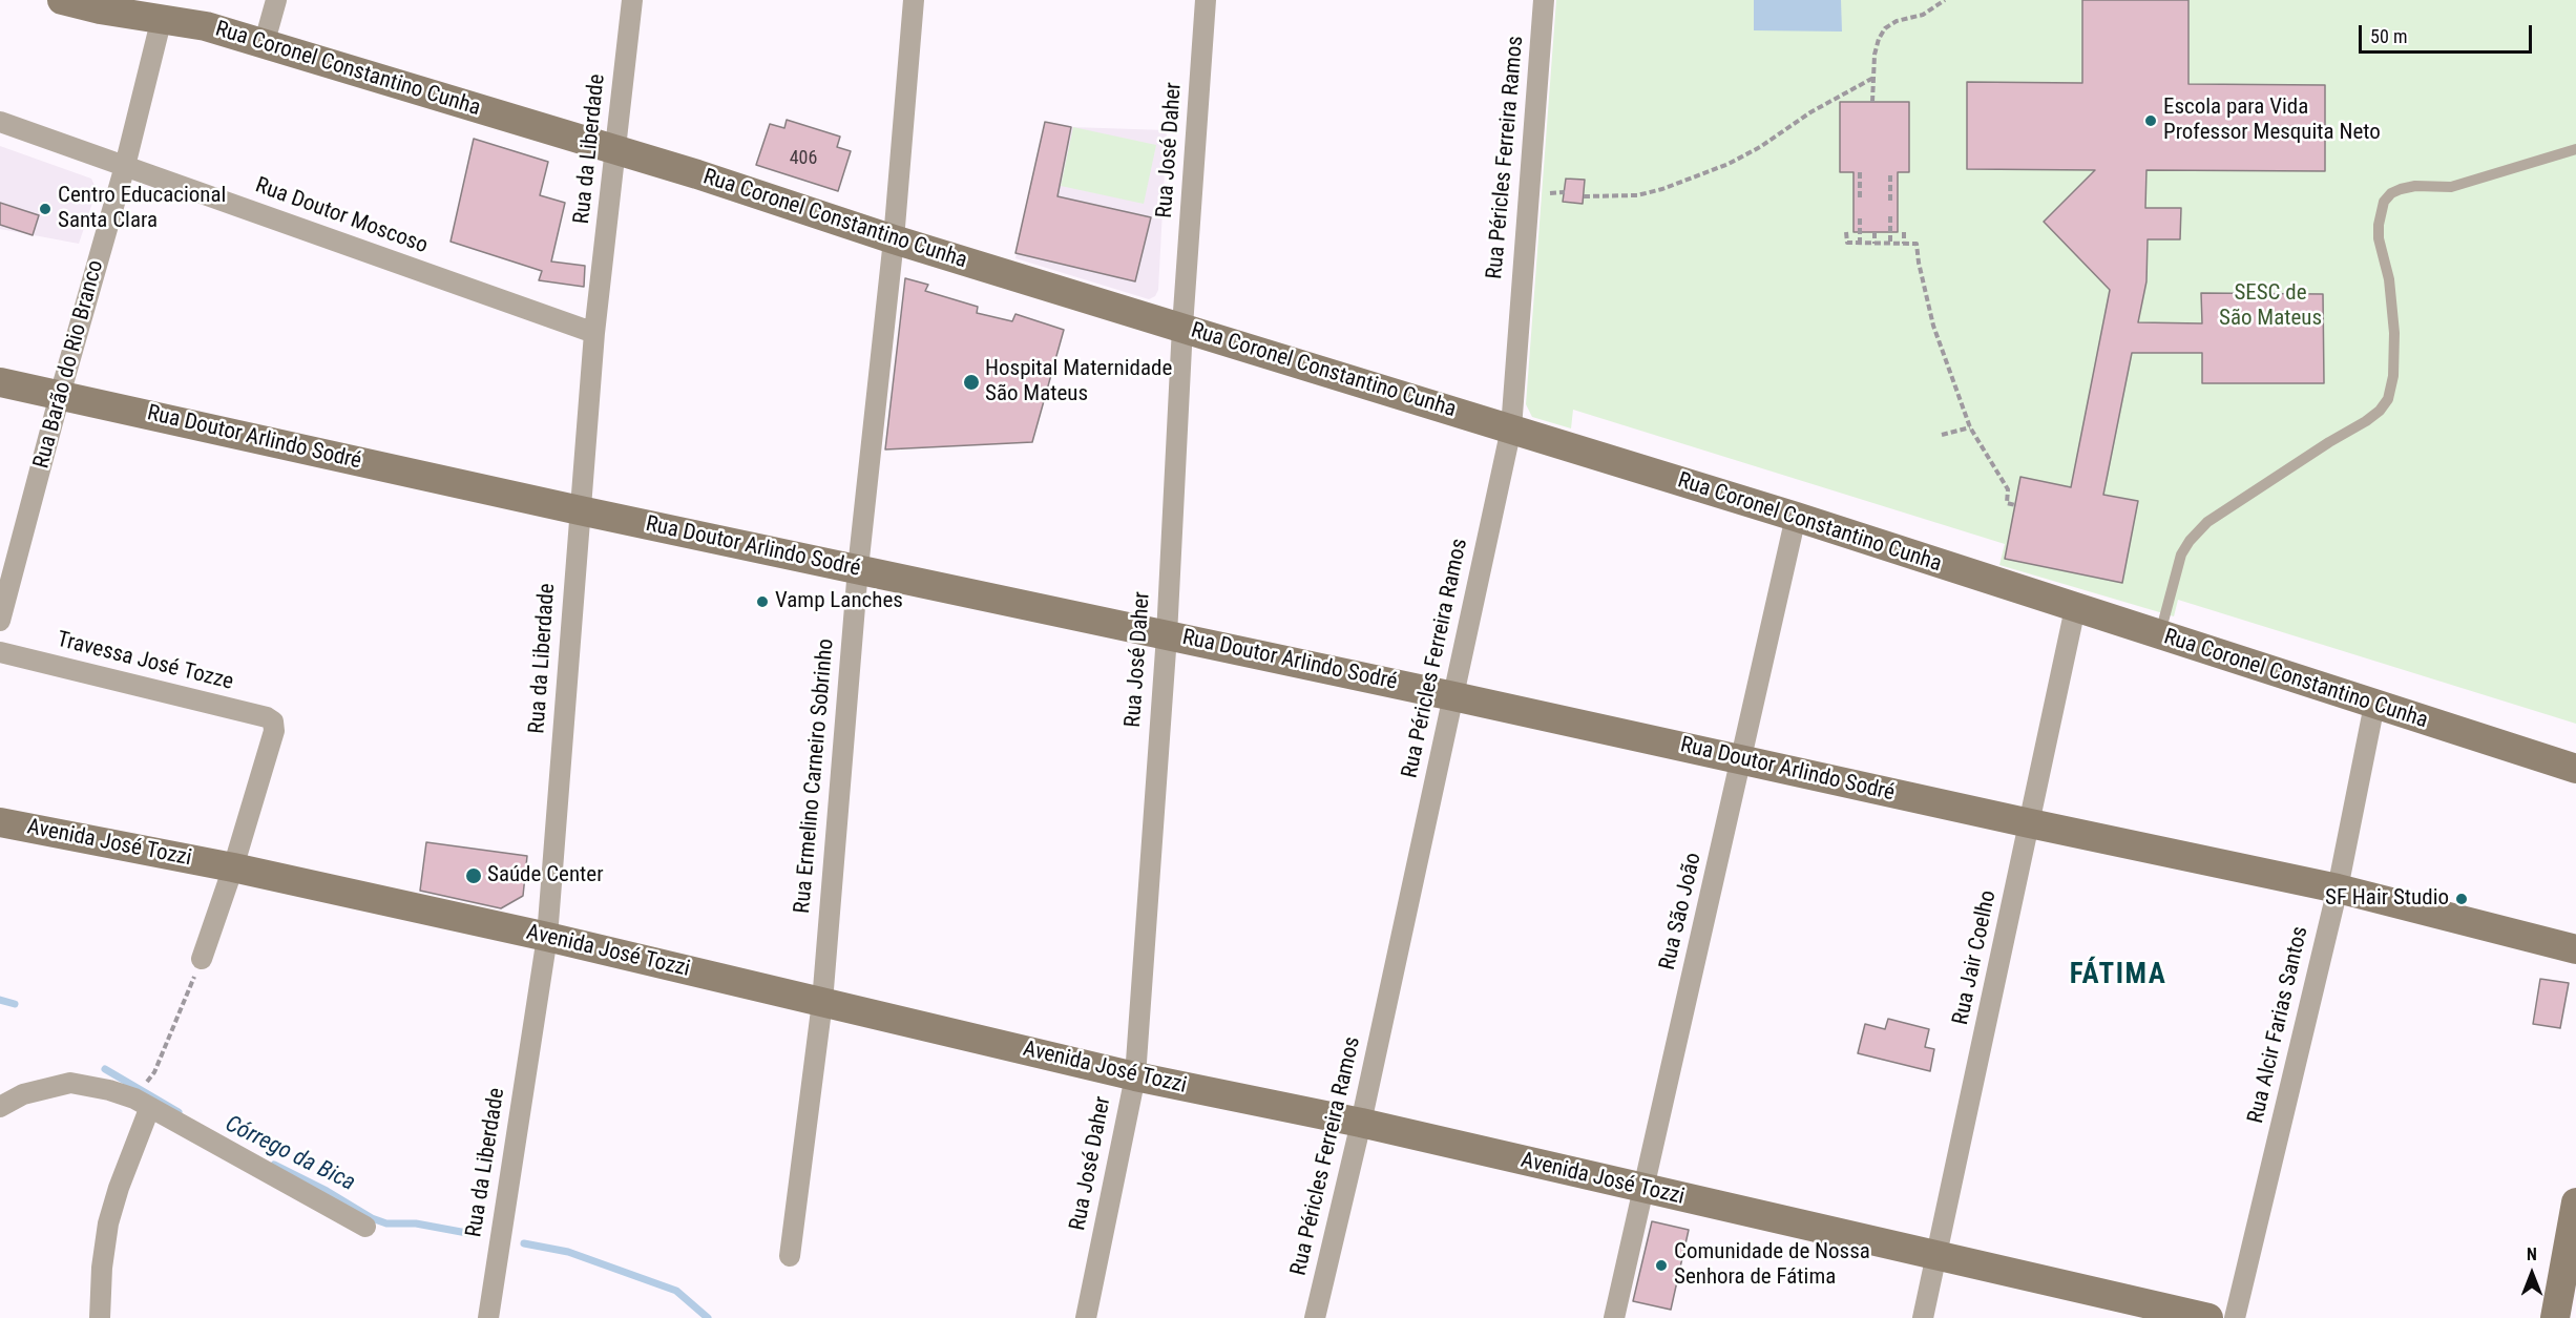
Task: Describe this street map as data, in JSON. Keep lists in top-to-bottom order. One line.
{"streets":{"street":["Rua Coronel Constantino Cunha","Rua da Liberdade","Rua José Daher","Rua Péricles Ferreira Ramos","Rua Doutor Moscoso","Rua Barão do Rio Branco","Rua Doutor Arlindo Sodré","Travessa José Tozze","Rua Ermelino Carneiro Sobrinho","Avenida José Tozzi","Rua São João","Rua Jair Coelho","Rua Alcir Farias Santos"]},"crossings":[["Rua Coronel Constantino Cunha","Rua da Liberdade"],["Rua Coronel Constantino Cunha","Rua José Daher"],["Rua Coronel Constantino Cunha","Rua Péricles Ferreira Ramos"],["Rua Coronel Constantino Cunha","Rua Barão do Rio Branco"],["Rua Coronel Constantino Cunha","Rua Ermelino Carneiro Sobrinho"],["Rua Coronel Constantino Cunha","Rua São João"],["Rua Coronel Constantino Cunha","Rua Jair Coelho"],["Rua Coronel Constantino Cunha","Rua Alcir Farias Santos"],["Rua da Liberdade","Rua Doutor Moscoso"],["Rua da Liberdade","Rua Doutor Arlindo Sodré"],["Rua da Liberdade","Avenida José Tozzi"],["Rua José Daher","Rua Doutor Arlindo Sodré"],["Rua José Daher","Avenida José Tozzi"],["Rua Péricles Ferreira Ramos","Rua Doutor Arlindo Sodré"],["Rua Péricles Ferreira Ramos","Avenida José Tozzi"],["Rua Doutor Moscoso","Rua Barão do Rio Branco"],["Rua Barão do Rio Branco","Rua Doutor Arlindo Sodré"],["Rua Doutor Arlindo Sodré","Rua Ermelino Carneiro Sobrinho"],["Rua Doutor Arlindo Sodré","Rua São João"],["Rua Doutor Arlindo Sodré","Rua Jair Coelho"],["Rua Doutor Arlindo Sodré","Rua Alcir Farias Santos"],["Travessa José Tozze","Avenida José Tozzi"],["Rua Ermelino Carneiro Sobrinho","Avenida José Tozzi"],["Avenida José Tozzi","Rua São João"],["Avenida José Tozzi","Rua Jair Coelho"]],"districts":["FÁTIMA"],"water":["Córrego da Bica"],"parks":["SESC de São Mateus"],"places":["Escola para Vida Professor Mesquita Neto","Centro Educacional Santa Clara","Hospital Maternidade São Mateus","Vamp Lanches","Saúde Center","SF Hair Studio","Comunidade de Nossa Senhora de Fátima"],"house_numbers":["406"],"scale_bar":"50 m","north":"top"}
